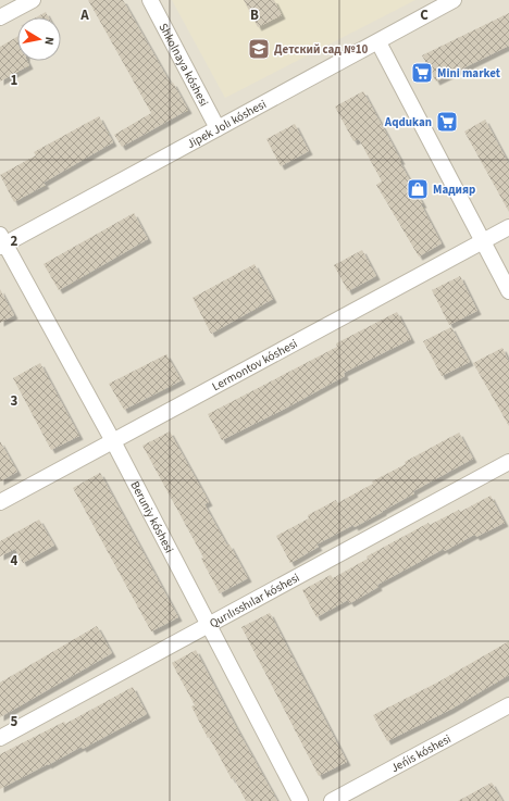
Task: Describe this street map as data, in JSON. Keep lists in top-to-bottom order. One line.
{"streets":{"street":["Shkolnaya kóshesi","Jipek Jolı kóshesi","Lermontov kóshesi","Beruniy kóshesi","Qurılısshılar kóshesi","Jeńis kóshesi"]},"crossings":[["Shkolnaya kóshesi","Jipek Jolı kóshesi"],["Jipek Jolı kóshesi","Beruniy kóshesi"],["Lermontov kóshesi","Beruniy kóshesi"],["Beruniy kóshesi","Qurılısshılar kóshesi"]],"places":{"school or university":["Детский сад №10"],"supermarket":["Mini market","Aqdukan"],"shop":["Мадияр"]},"north":"right","grid":{"columns":["A","B","C"],"rows":["1","2","3","4","5"]}}
